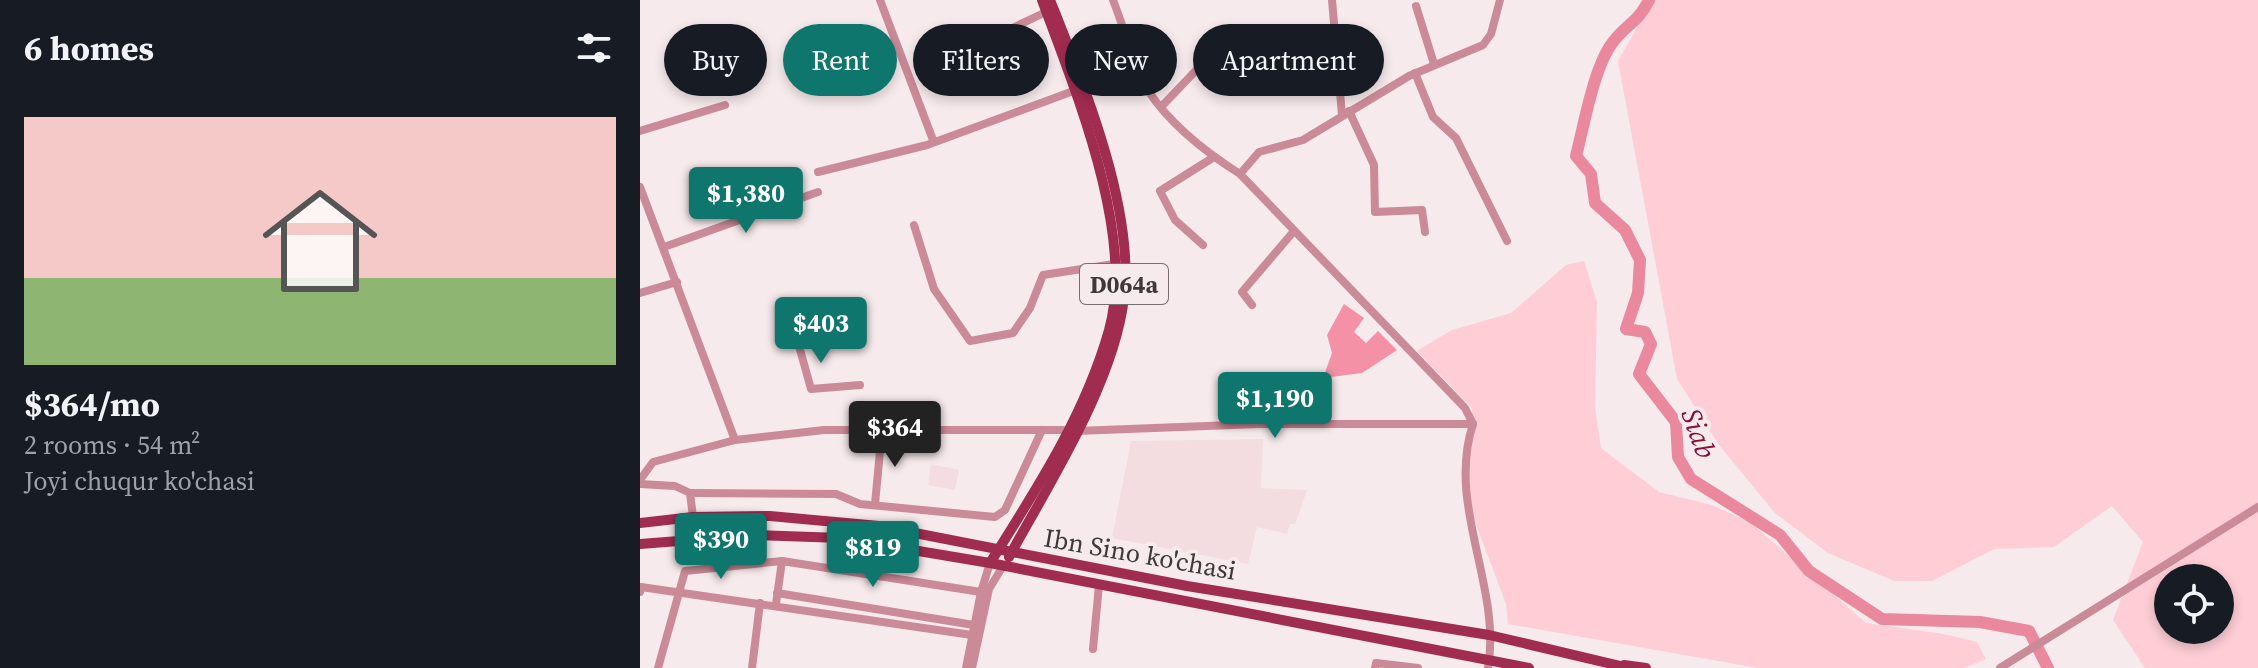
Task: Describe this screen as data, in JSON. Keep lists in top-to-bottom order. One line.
{"streets":{"main road":["D064a","Ibn Sino ko'chasi"]},"crossings":[["D064a","Ibn Sino ko'chasi"]],"water":["Siab"],"page":{"heading":"6 homes","chip":["Buy","Rent","Filters","New","Apartment"],"list":[{"name":"$364/mo","note":"2 rooms · 54 m² · Joyi chuqur ko'chasi"}],"price":["$1,380","$403","$1,190","$364","$390","$819"]}}
